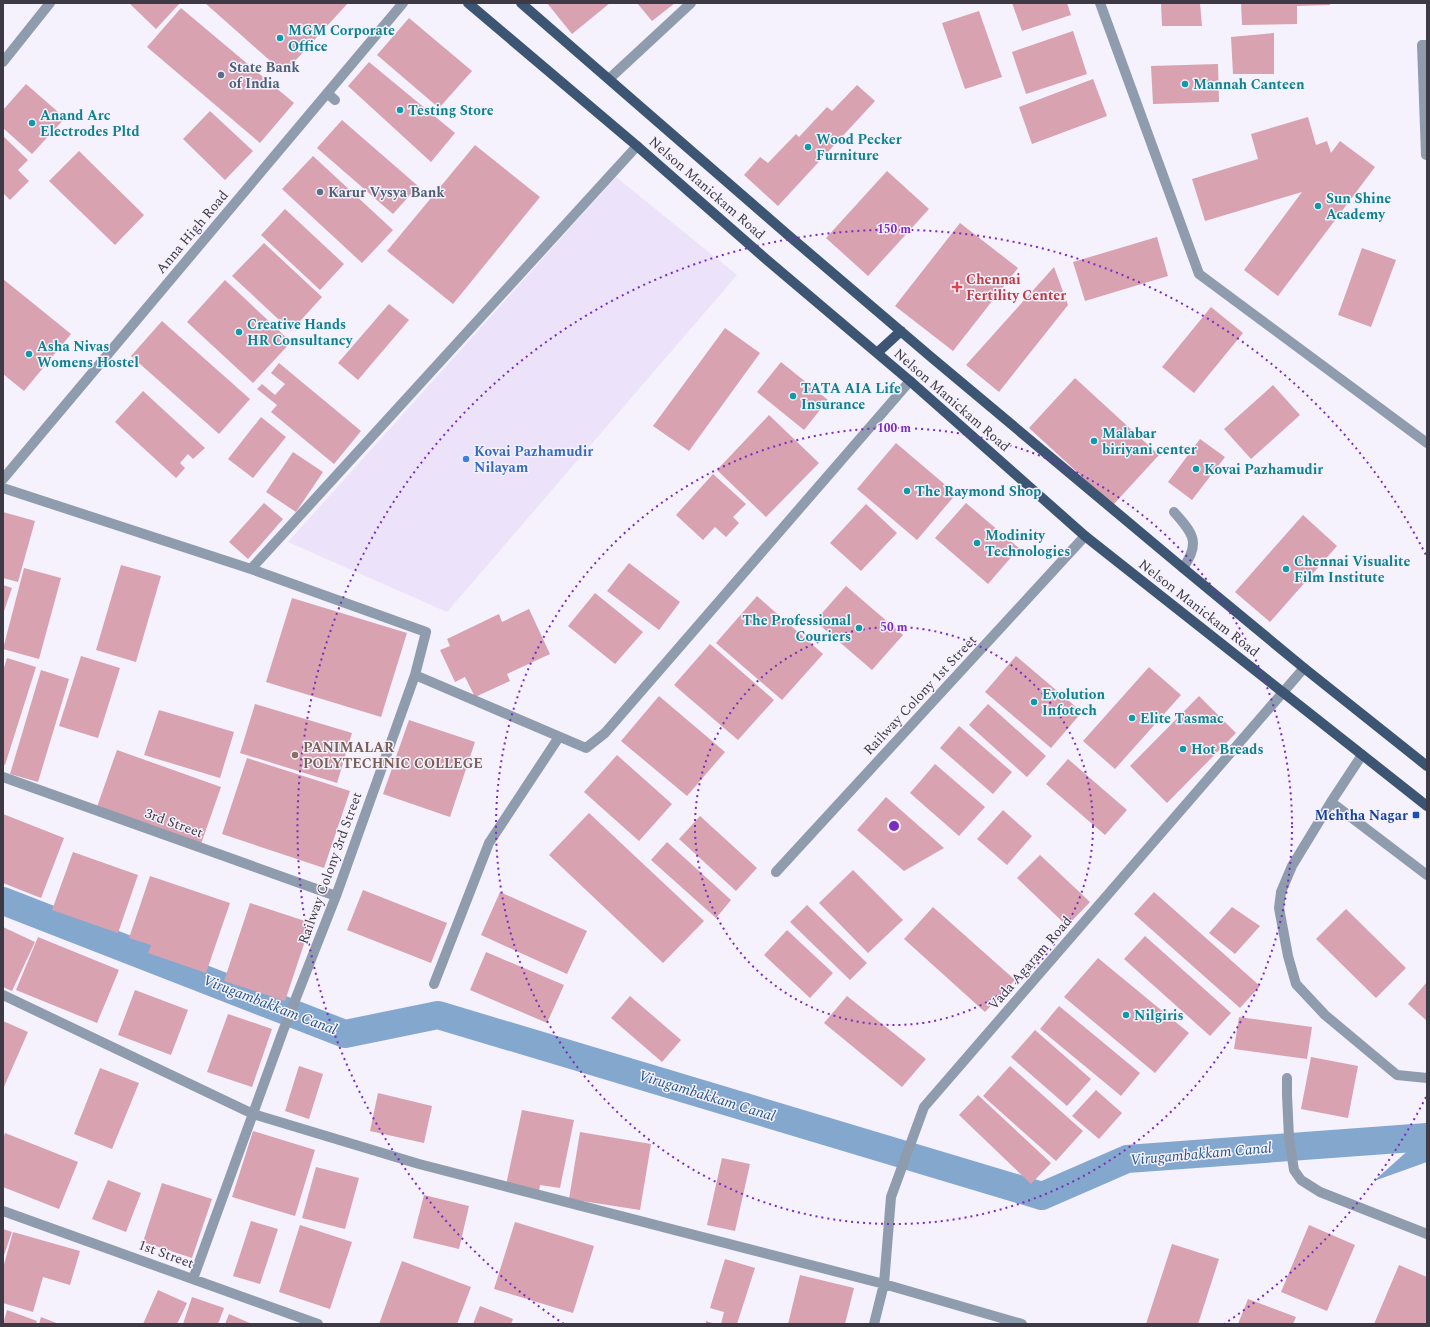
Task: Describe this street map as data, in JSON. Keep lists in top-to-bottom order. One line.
{"streets":{"main road":["Nelson Manickam Road"],"street":["Anna High Road","Railway Colony 1st Street","3rd Street","Railway Colony 3rd Street","Vada Agaram Road","1st Street"]},"crossings":[["Nelson Manickam Road","Railway Colony 1st Street"],["Nelson Manickam Road","Vada Agaram Road"],["3rd Street","Railway Colony 3rd Street"]],"water":["Virugambakkam Canal"],"places":{"other":["MGM Corporate Office","State Bank of India","Mannah Canteen","Testing Store","Anand Arc Electrodes Pltd","Wood Pecker Furniture","Karur Vysya Bank","Sun Shine Academy","Creative Hands HR Consultancy","Asha Nivas Womens Hostel","TATA AIA Life Insurance","Malabar biriyani center","Kovai Pazhamudir Nilayam","Kovai Pazhamudir","The Raymond Shop","Modinity Technologies","Chennai Visualite Film Institute","The Professional Couriers","Evolution Infotech","Elite Tasmac","Hot Breads","PANIMALAR POLYTECHNIC COLLEGE","Nilgiris"],"health":["Chennai Fertility Center"],"transit":["Mehtha Nagar"]},"rings":["150 m","100 m","50 m"]}
